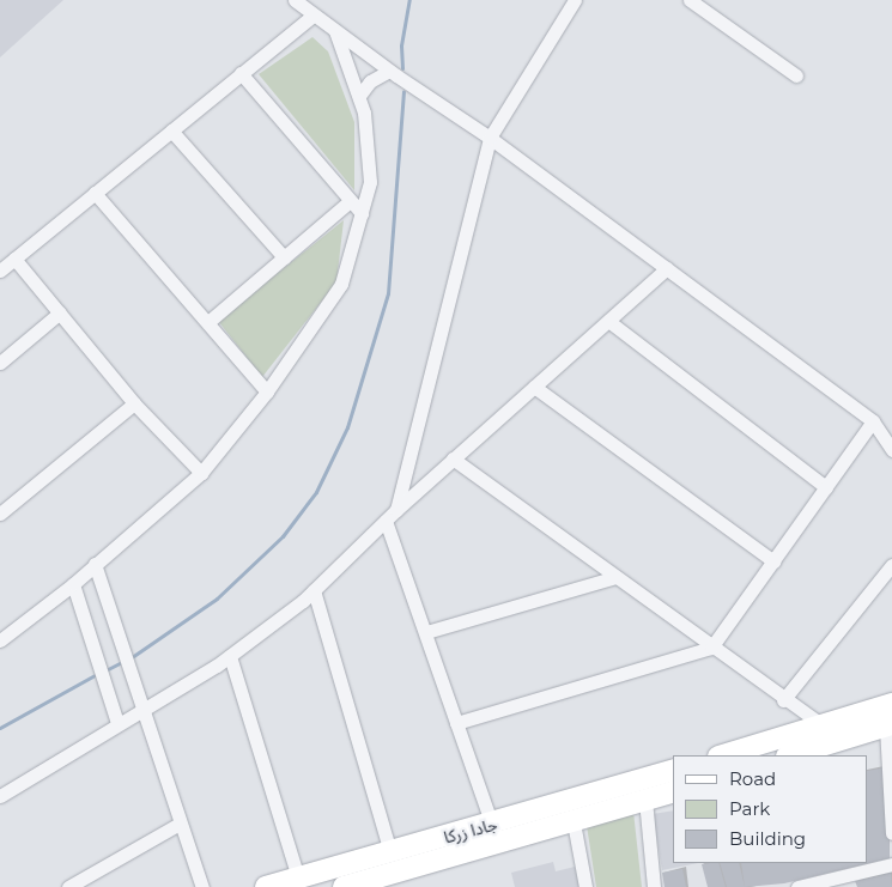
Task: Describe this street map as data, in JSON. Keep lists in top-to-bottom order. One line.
{"streets":{"main road":["جادا زرکا"]},"legend":["Road","Park","Building"]}
